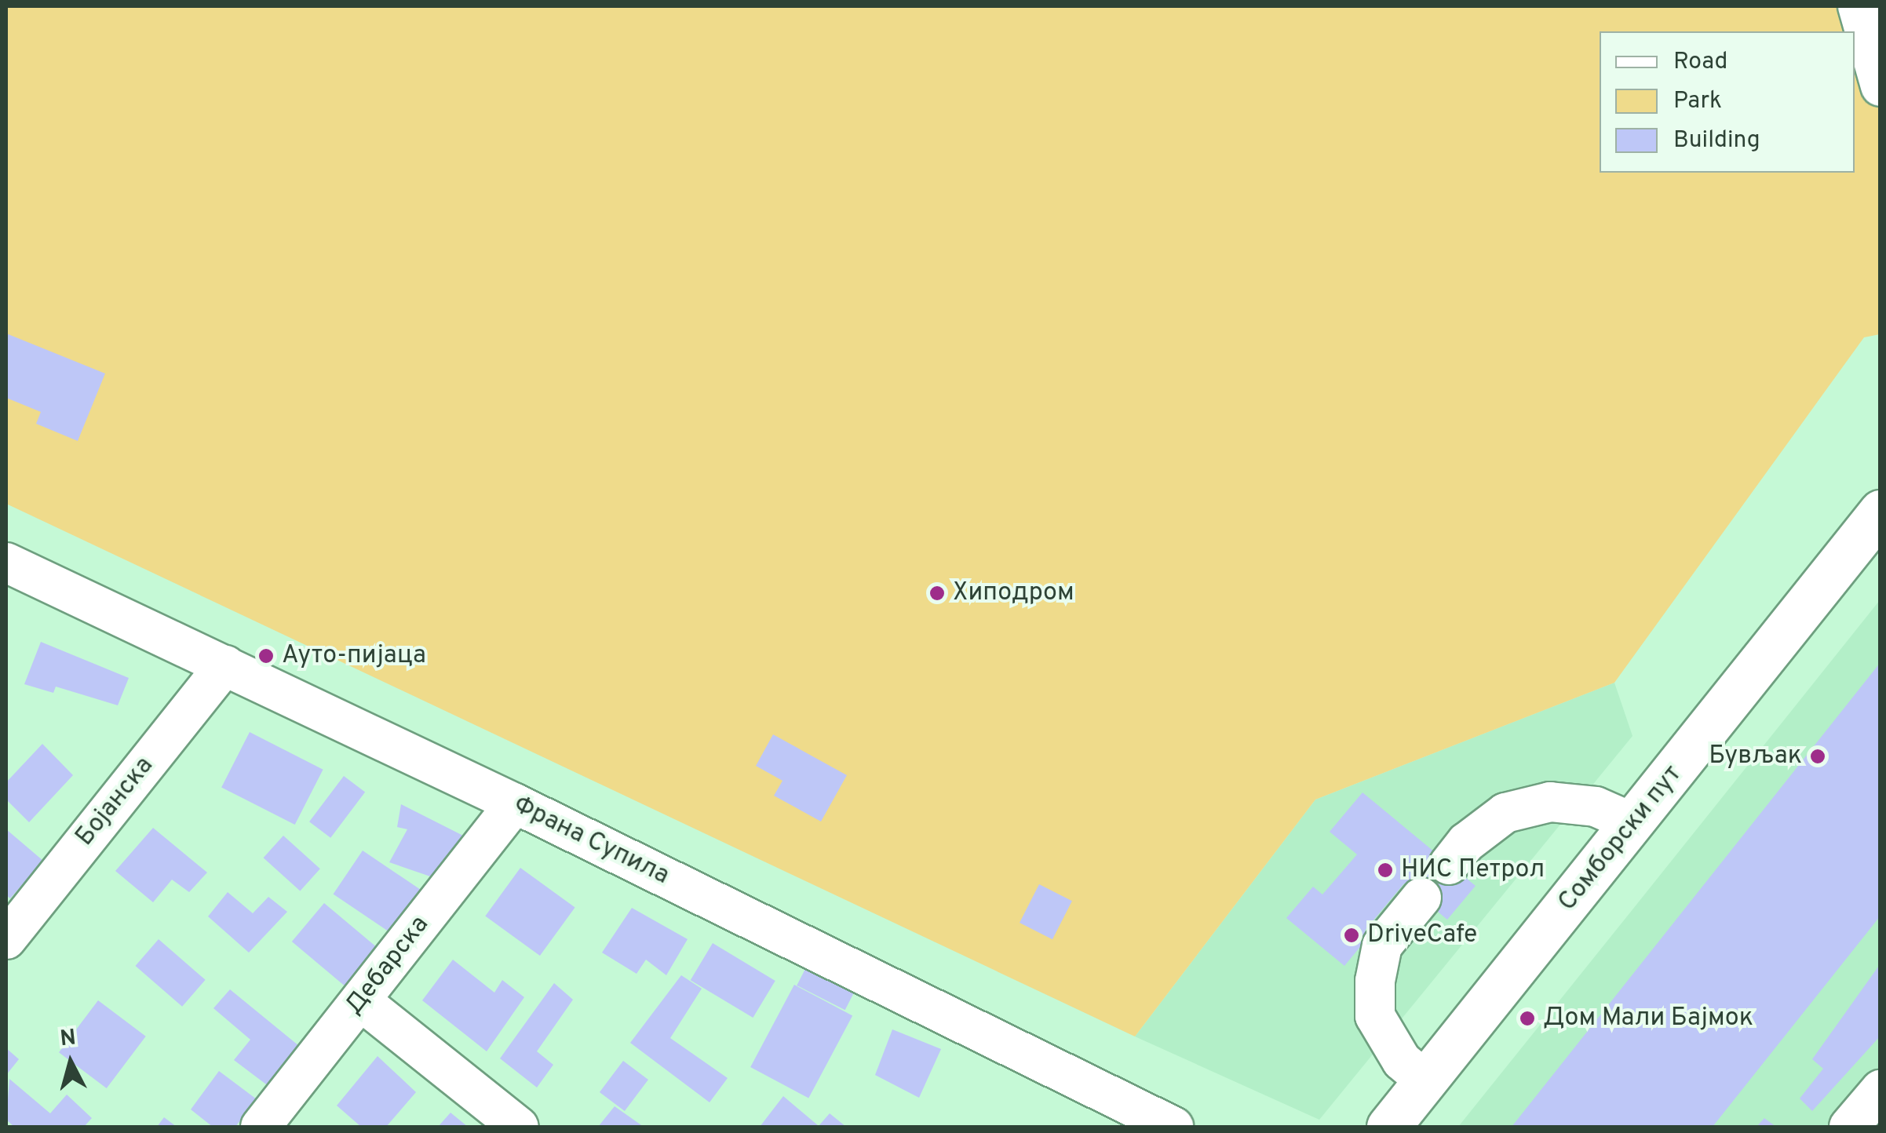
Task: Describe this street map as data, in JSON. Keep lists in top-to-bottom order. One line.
{"streets":{"main road":["Сомборски пут"],"street":["Бојанска","Франа Супила","Дебарска"]},"crossings":[["Бојанска","Франа Супила"],["Франа Супила","Дебарска"]],"places":["Хиподром","Ауто-пијаца","Бувљак","НИС Петрол","DriveCafe","Дом Мали Бајмок"],"legend":["Road","Park","Building"],"north":"top"}
